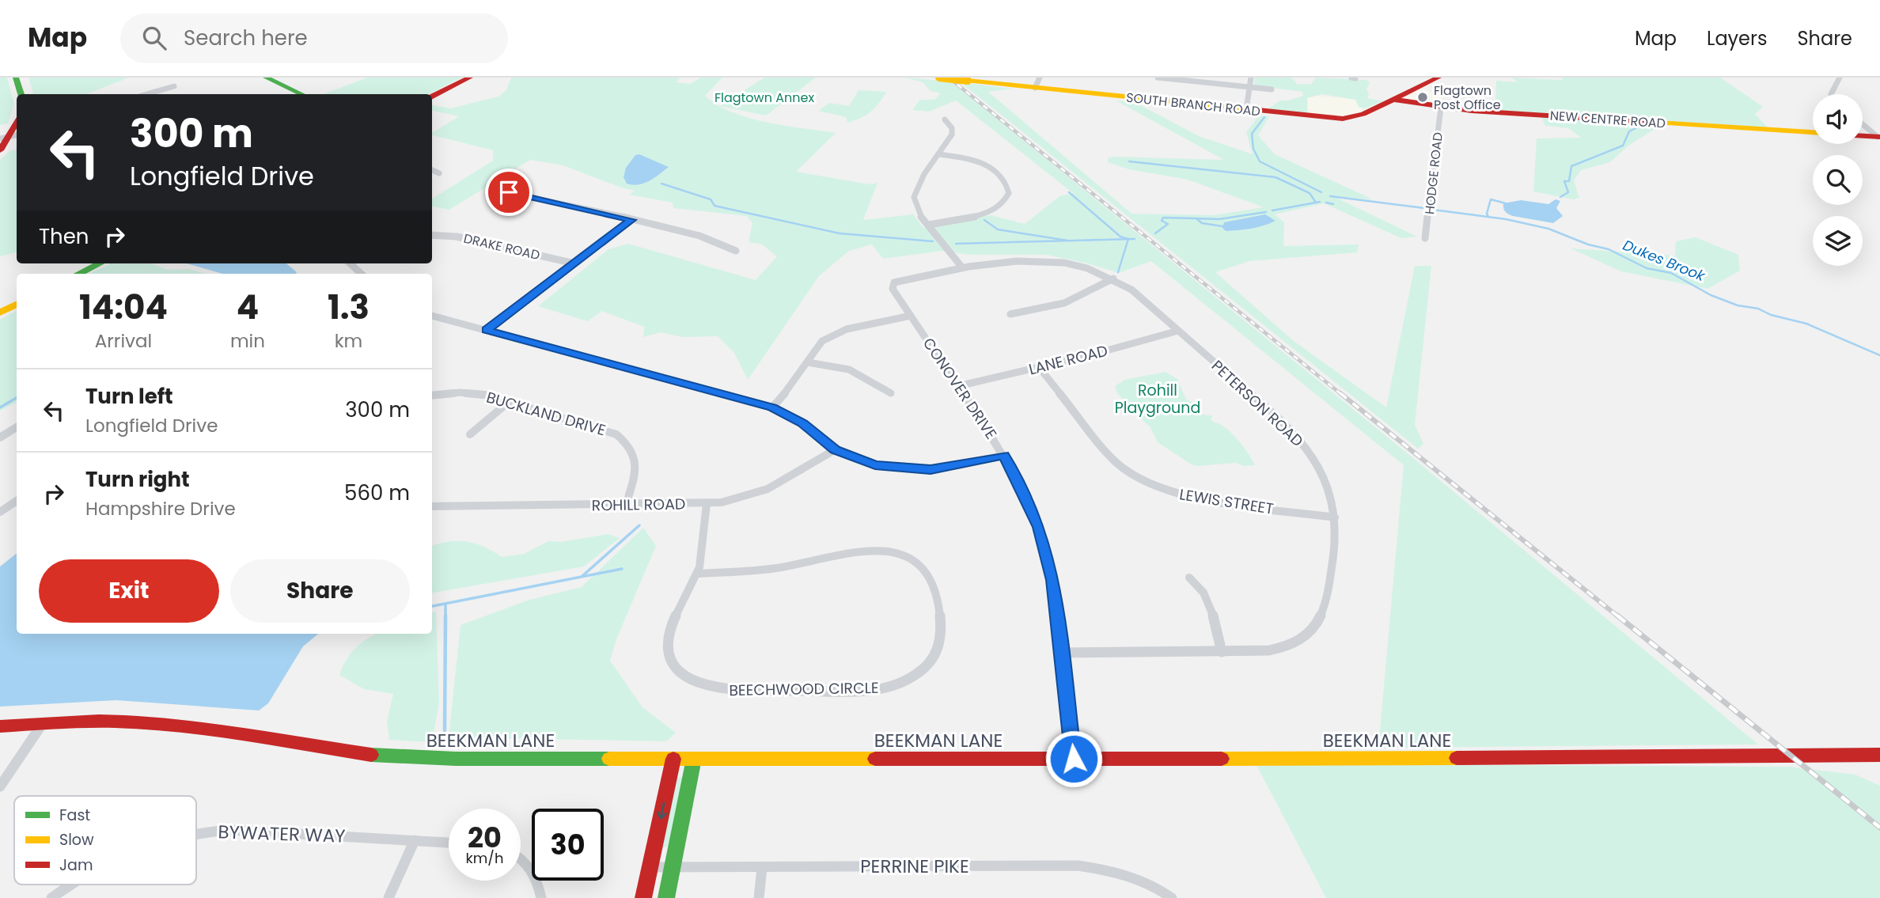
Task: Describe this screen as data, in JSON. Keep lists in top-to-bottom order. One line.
{"streets":{"street":["SOUTH BRANCH ROAD","NEW CENTRE ROAD","HODGE ROAD","DRAKE ROAD","LANE ROAD","CONOVER DRIVE","PETERSON ROAD","BUCKLAND DRIVE","LEWIS STREET","ROHILL ROAD","BEECHWOOD CIRCLE","BEEKMAN LANE","BYWATER WAY","PERRINE PIKE"]},"crossings":[["SOUTH BRANCH ROAD","NEW CENTRE ROAD"],["NEW CENTRE ROAD","HODGE ROAD"],["LANE ROAD","CONOVER DRIVE"],["LANE ROAD","PETERSON ROAD"],["LANE ROAD","LEWIS STREET"],["CONOVER DRIVE","PETERSON ROAD"],["CONOVER DRIVE","BEEKMAN LANE"],["PETERSON ROAD","LEWIS STREET"],["BUCKLAND DRIVE","ROHILL ROAD"],["ROHILL ROAD","BEECHWOOD CIRCLE"]],"water":["Dukes Brook"],"parks":["Flagtown Annex","Rohill Playground"],"places":["Flagtown Post Office"],"legend":["Fast","Slow","Jam"],"page":{"header":"Map","search":"Search here","nav":["Map","Layers","Share"],"turn":["300 m","Longfield Drive"],"then":"Then","eta":["14:04","Arrival","4","min","1.3","km"],"list":[{"name":"Turn left","note":"Longfield Drive","value":"300 m"},{"name":"Turn right","note":"Hampshire Drive","value":"560 m"}],"buttons":["Exit","Share"],"speed":"20 km/h","limit":"30"}}
